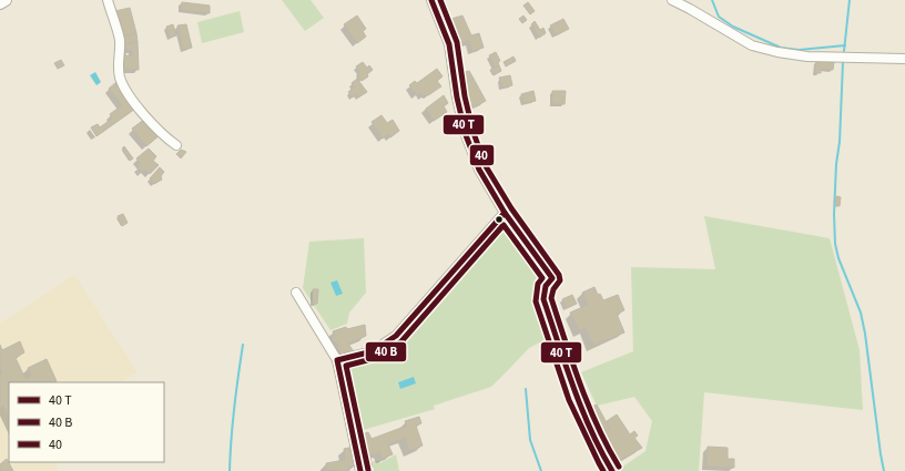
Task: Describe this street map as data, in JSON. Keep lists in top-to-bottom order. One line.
{"lines":["transit line 40"],"legend":["40 T","40 B","40"]}
